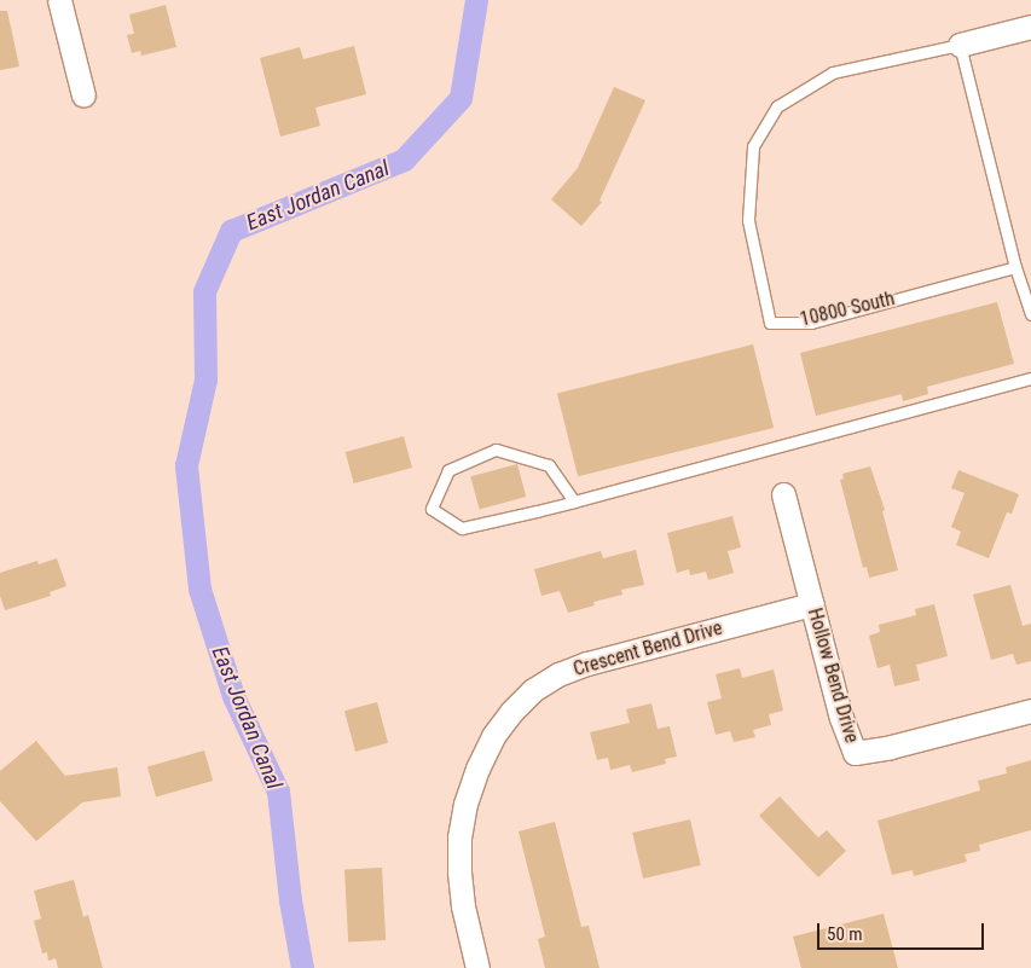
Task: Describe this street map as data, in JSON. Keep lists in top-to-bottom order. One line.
{"streets":{"street":["10800 South","Crescent Bend Drive","Hollow Bend Drive"]},"crossings":[["Crescent Bend Drive","Hollow Bend Drive"]],"water":["East Jordan Canal"],"scale_bar":"50 m"}
